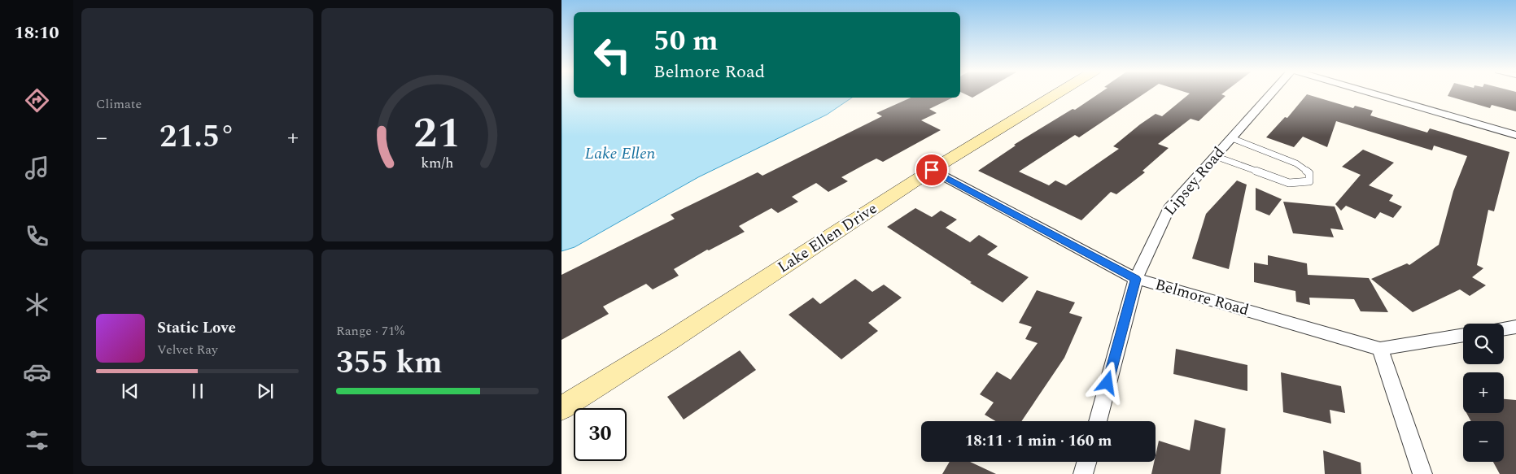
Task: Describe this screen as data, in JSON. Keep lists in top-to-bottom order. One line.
{"streets":{"street":["Lipsey Road","Lake Ellen Drive","Belmore Road"]},"crossings":[["Lipsey Road","Belmore Road"],["Lake Ellen Drive","Belmore Road"]],"water":["Lake Ellen"],"page":{"tabs":"18:10","tile":["Climate",["Range · 71%","355 km"]],"turn":["50 m","Belmore Road"],"heat":["−","21.5°","+"],"song":["Static Love","Velvet Ray"],"map_buttons":["+","−"],"limit":"30","trip":"18:11 · 1 min · 160 m","gauge":["21","km/h"]}}
